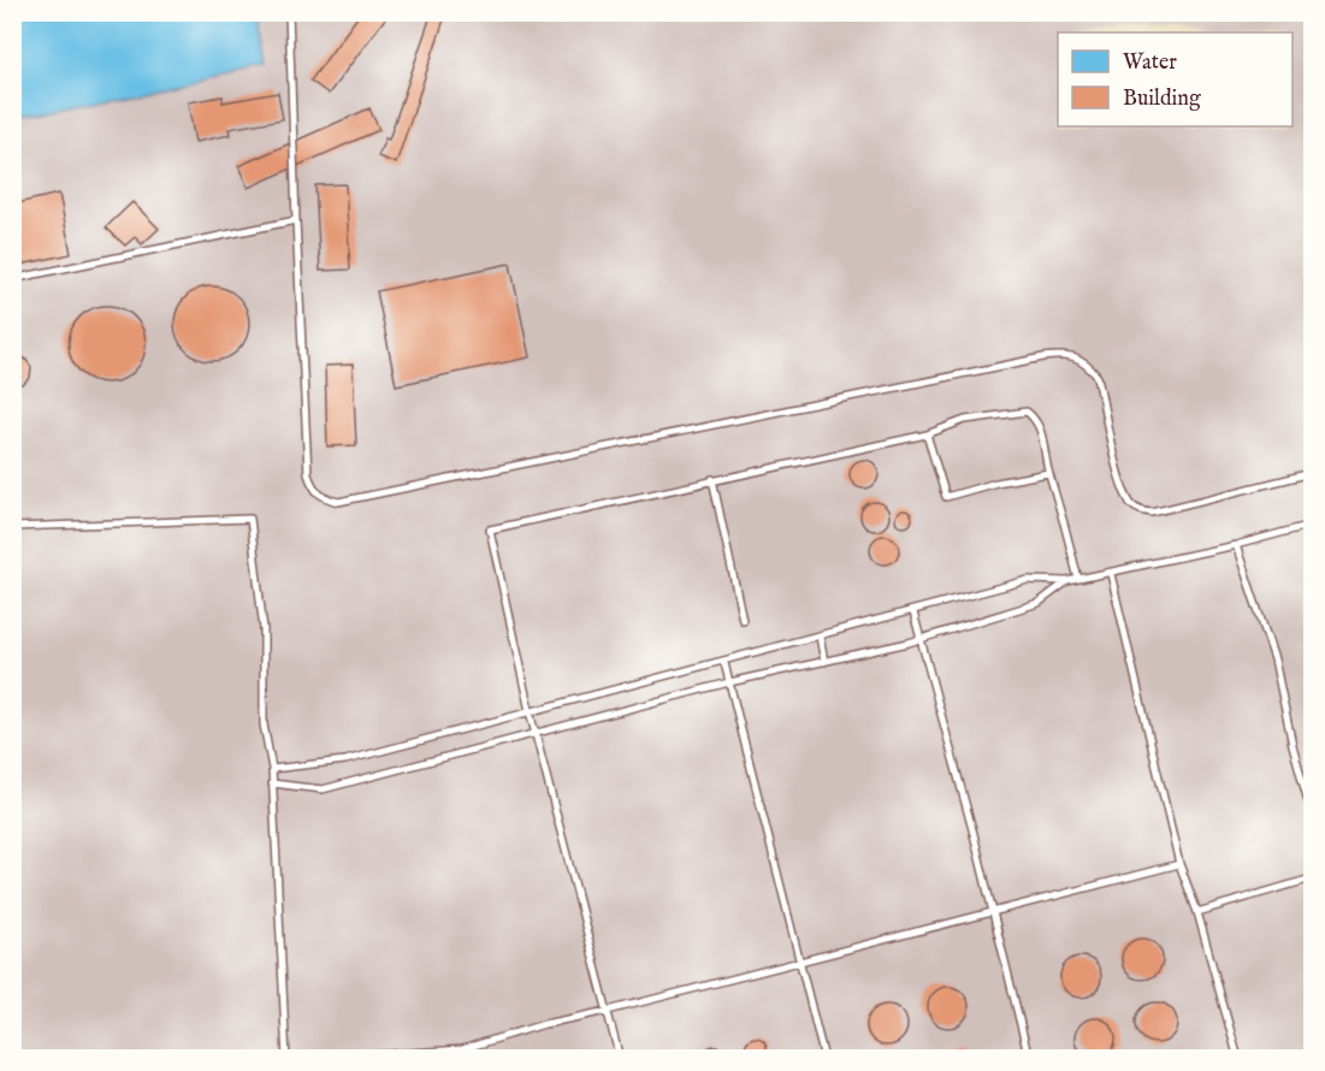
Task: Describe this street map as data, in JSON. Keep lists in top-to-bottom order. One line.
{"legend":["Water","Building"]}
